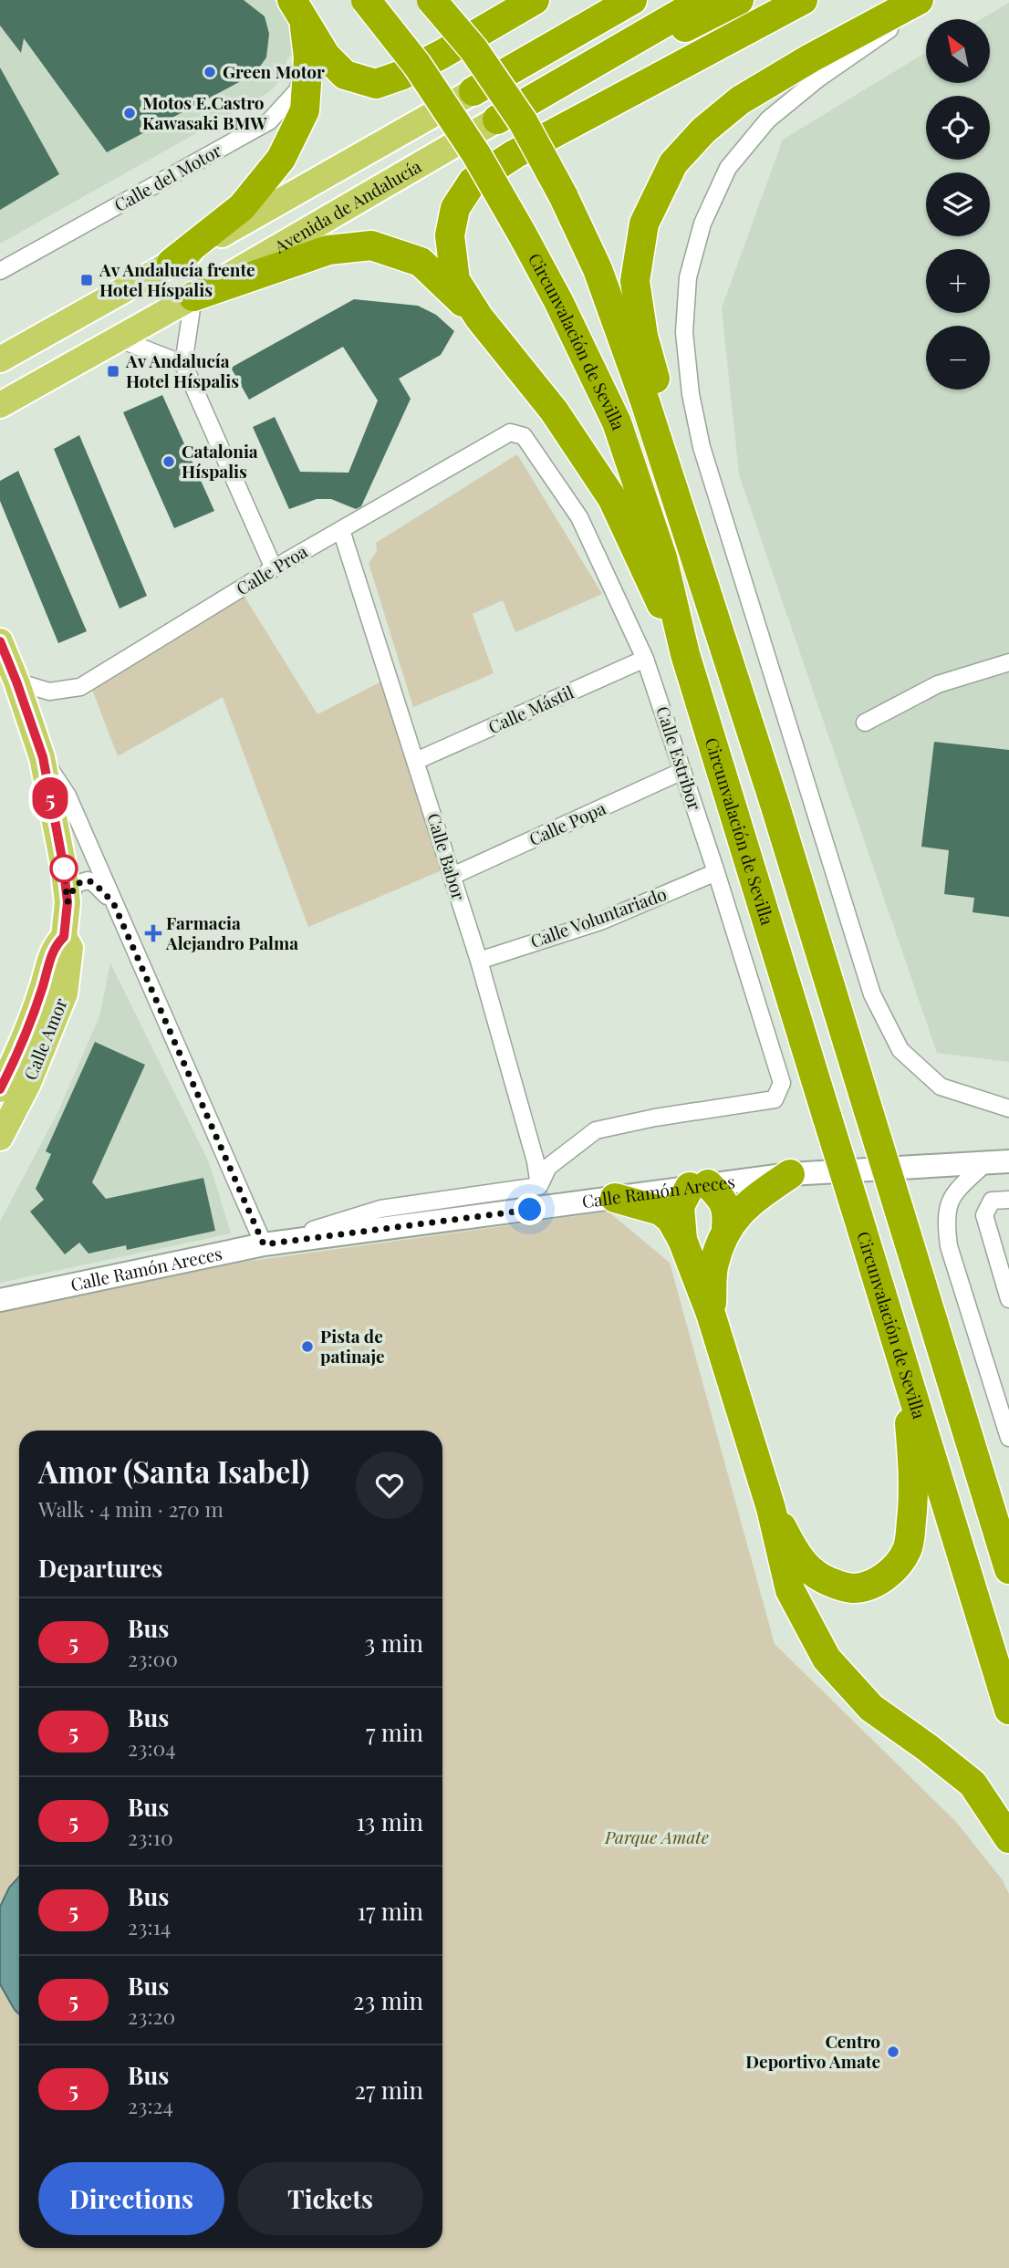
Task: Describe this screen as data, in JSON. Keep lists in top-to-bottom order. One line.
{"streets":{"highway":["Circunvalación de Sevilla"],"main road":["Avenida de Andalucía","Calle Amor"],"street":["Calle del Motor","Calle Proa","Calle Mástil","Calle Estribor","Calle Popa","Calle Babor","Calle Voluntariado","Calle Ramón Areces"]},"crossings":[["Calle Proa","Calle Estribor"],["Calle Proa","Calle Babor"],["Calle Proa","Calle Amor"],["Calle Mástil","Calle Estribor"],["Calle Mástil","Calle Babor"],["Calle Estribor","Calle Popa"],["Calle Estribor","Calle Babor"],["Calle Estribor","Calle Voluntariado"],["Calle Popa","Calle Babor"],["Calle Babor","Calle Voluntariado"],["Calle Amor","Calle Ramón Areces"]],"parks":["Parque Amate"],"places":{"other":["Green Motor","Motos E.Castro Kawasaki BMW","Catalonia Híspalis","Pista de patinaje","Centro Deportivo Amate"],"transit":["Av Andalucía frente Hotel Híspalis","Av Andalucía Hotel Híspalis"],"health":["Farmacia Alejandro Palma"]},"lines":["bus line 5"],"north":"top left","page":{"on_map":"5","map_buttons":["+","−"],"heading":[["Amor (Santa Isabel)","Walk · 4 min · 270 m"],"Departures"],"list":[{"mark":"5","name":"Bus","note":"23:00","value":"3 min"},{"mark":"5","name":"Bus","note":"23:04","value":"7 min"},{"mark":"5","name":"Bus","note":"23:10","value":"13 min"},{"mark":"5","name":"Bus","note":"23:14","value":"17 min"},{"mark":"5","name":"Bus","note":"23:20","value":"23 min"},{"mark":"5","name":"Bus","note":"23:24","value":"27 min"}],"buttons":["Directions","Tickets"]}}
